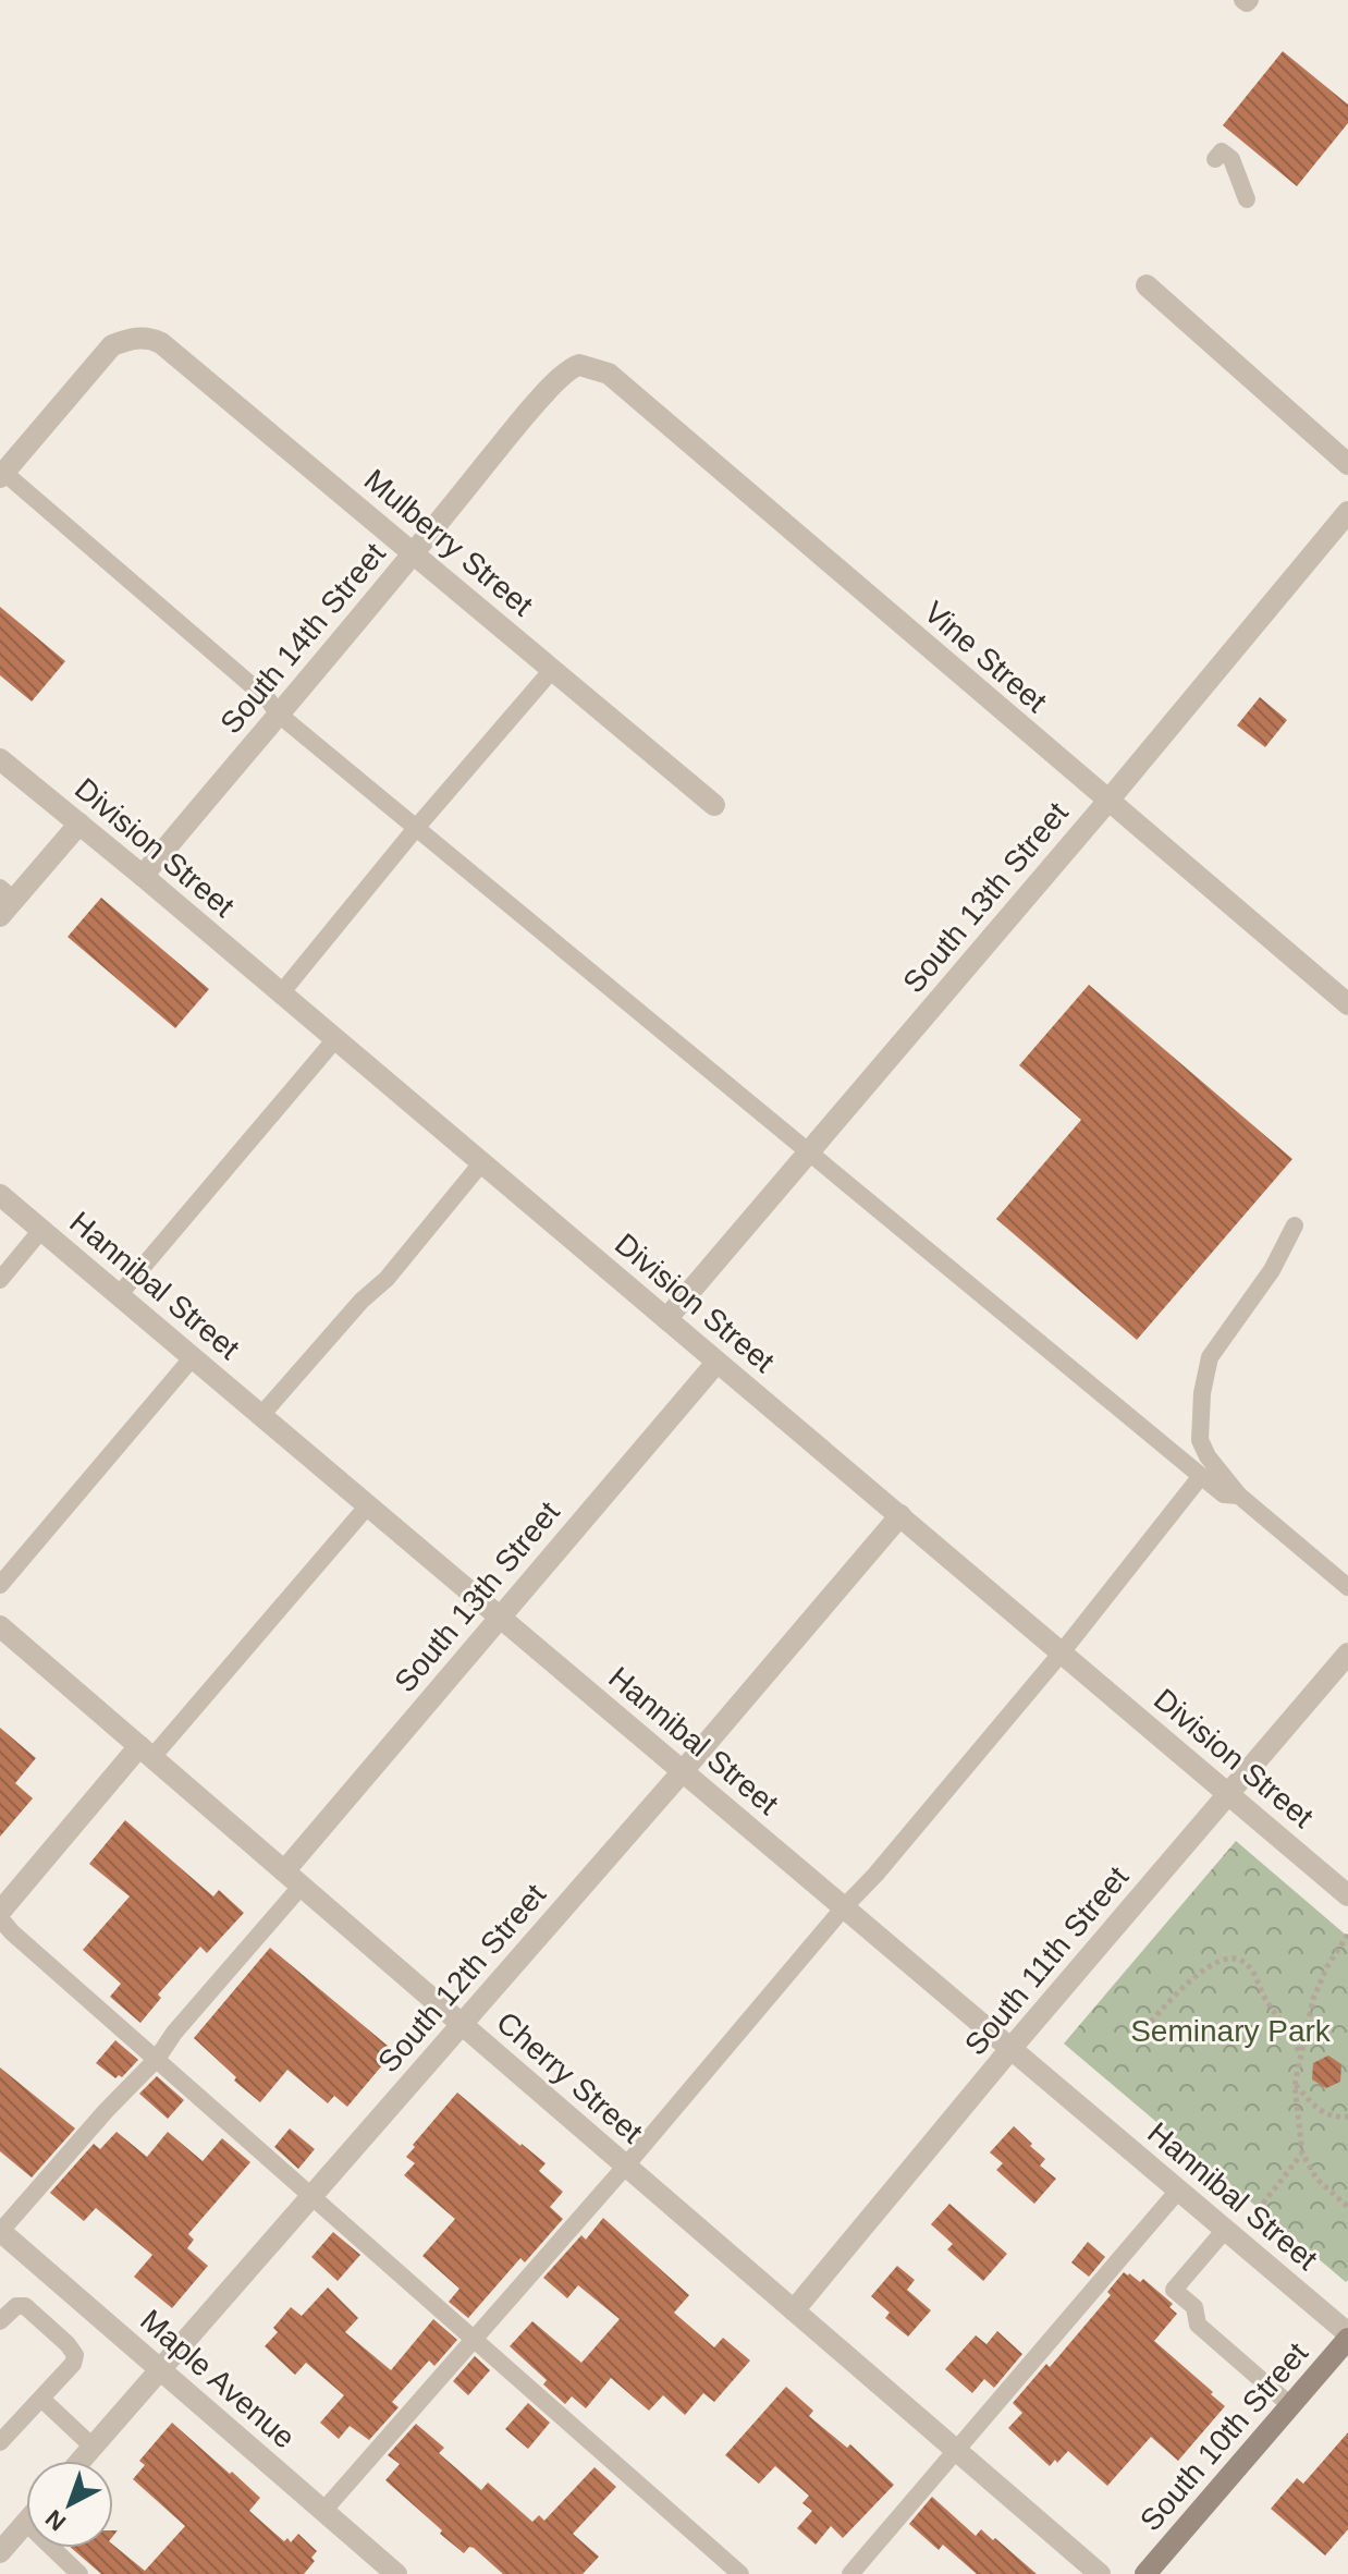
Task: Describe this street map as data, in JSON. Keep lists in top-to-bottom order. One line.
{"streets":{"main road":["South 10th Street"],"street":["Mulberry Street","South 14th Street","Vine Street","Division Street","South 13th Street","Hannibal Street","South 11th Street","South 12th Street","Cherry Street","Maple Avenue"]},"crossings":[["Mulberry Street","South 14th Street"],["South 14th Street","Vine Street"],["South 14th Street","Division Street"],["Vine Street","South 13th Street"],["Division Street","South 13th Street"],["Division Street","South 11th Street"],["Division Street","South 12th Street"],["South 13th Street","Hannibal Street"],["South 13th Street","Cherry Street"],["Hannibal Street","South 11th Street"],["Hannibal Street","South 12th Street"],["Hannibal Street","South 10th Street"],["South 11th Street","Cherry Street"],["South 12th Street","Cherry Street"],["South 12th Street","Maple Avenue"]],"parks":["Seminary Park"],"north":"bottom left"}
